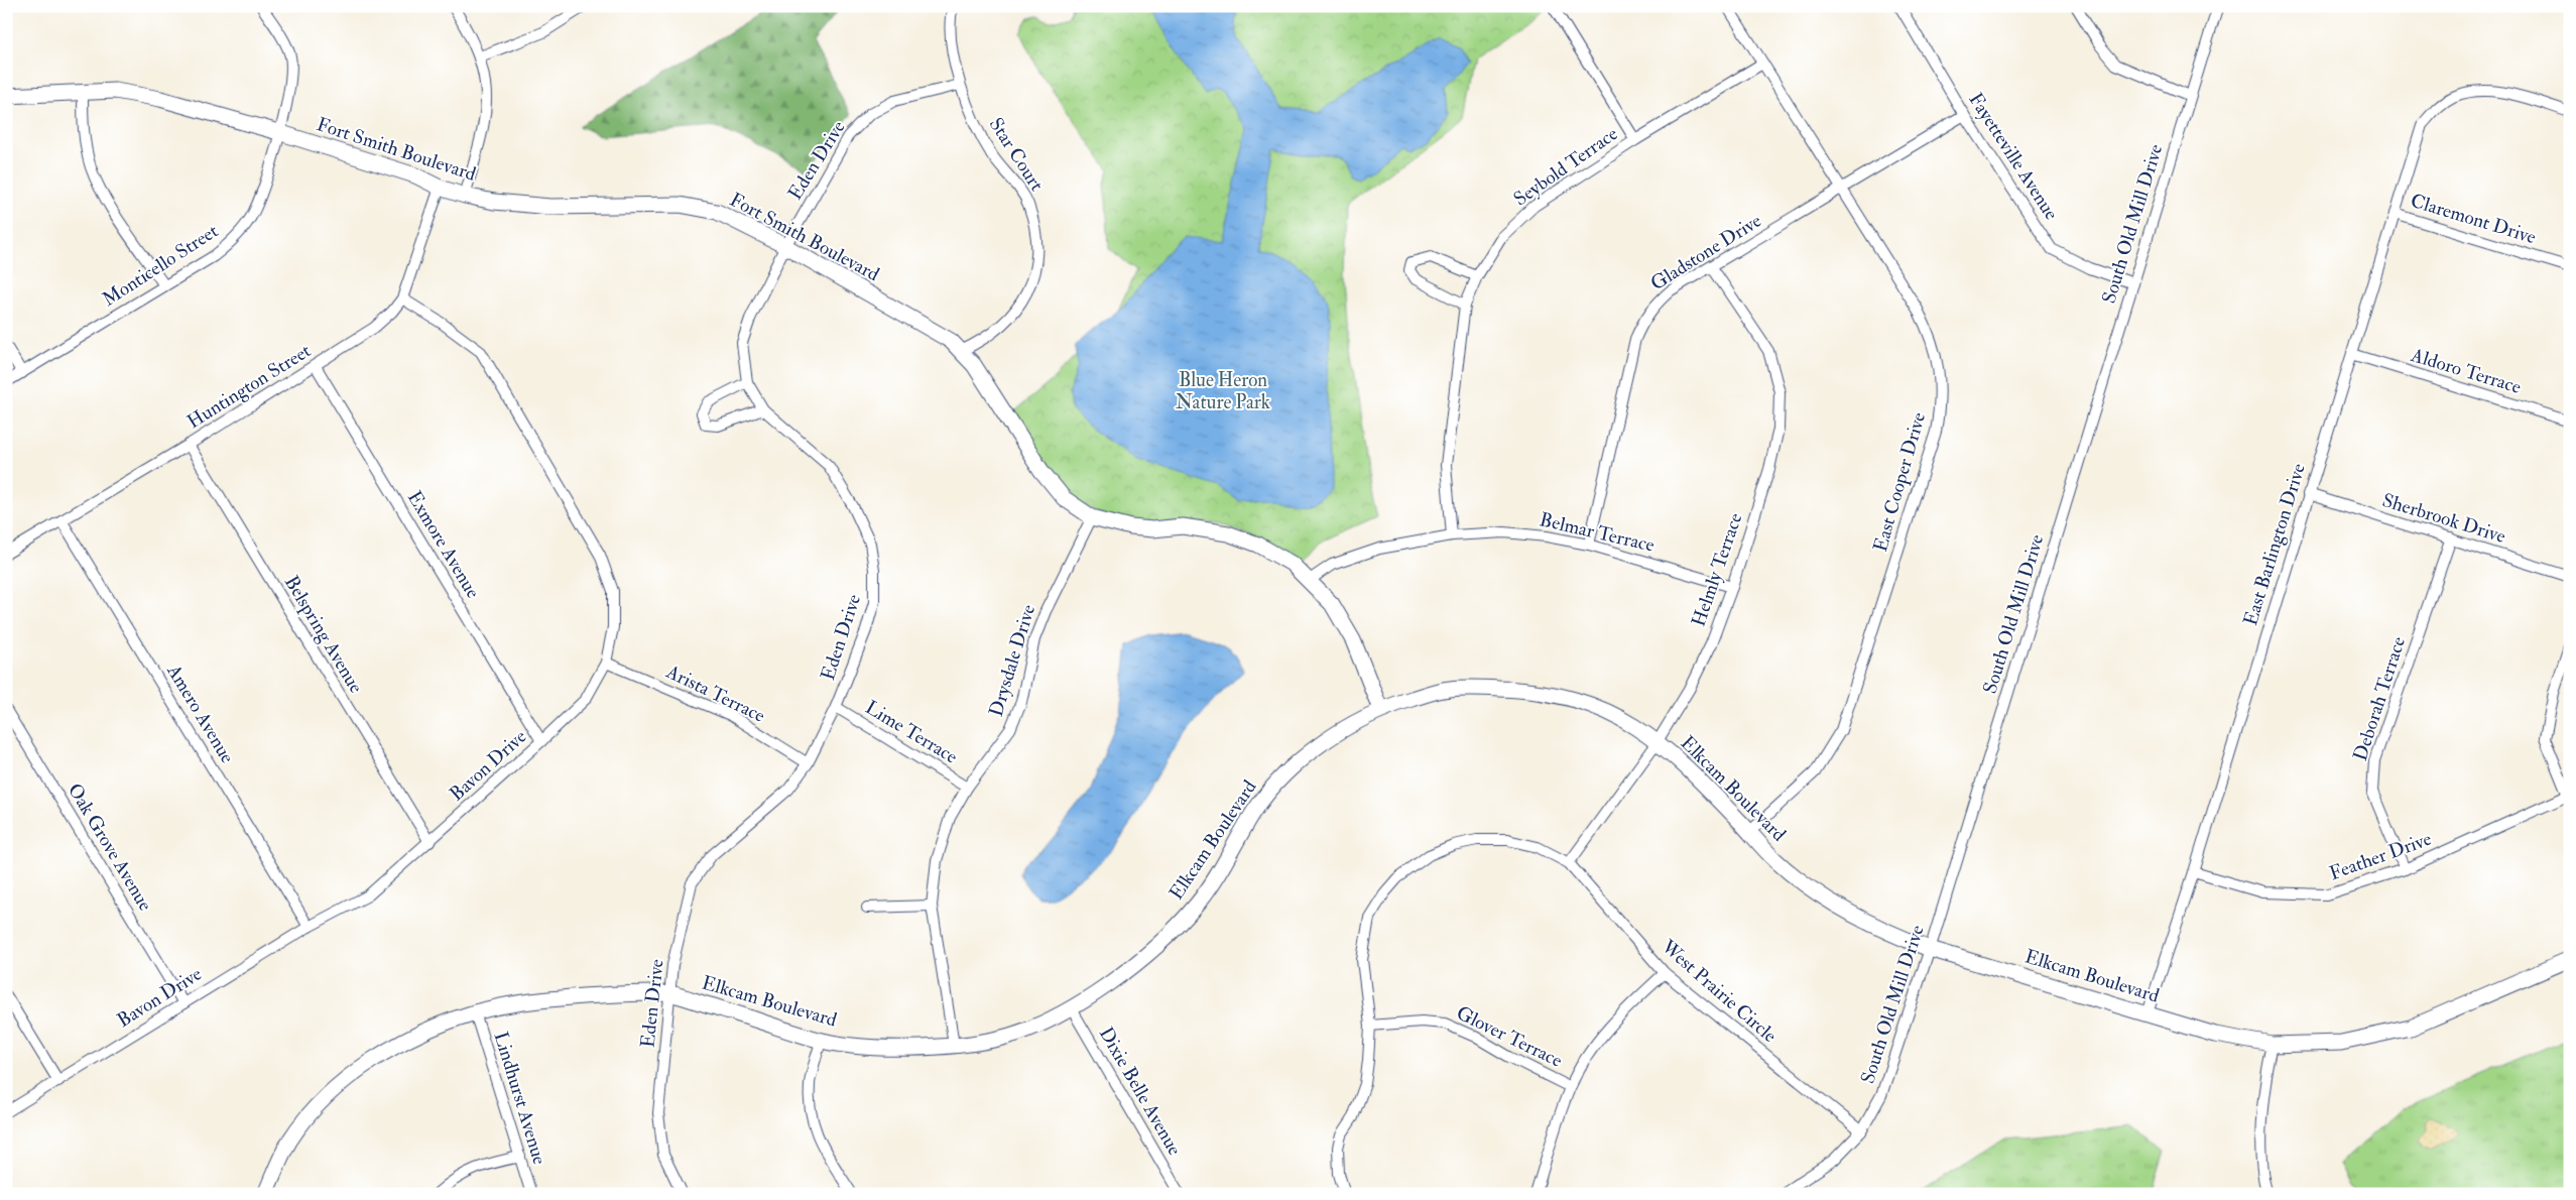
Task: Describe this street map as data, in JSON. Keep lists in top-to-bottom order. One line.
{"streets":{"street":["Fort Smith Boulevard","Star Court","Fayetteville Avenue","Eden Drive","Seybold Terrace","Claremont Drive","South Old Mill Drive","Gladstone Drive","Monticello Street","Aldoro Terrace","Huntington Street","East Cooper Drive","Sherbrook Drive","Belmar Terrace","Exmore Avenue","East Barlington Drive","Helmly Terrace","Belspring Avenue","Drysdale Drive","Arista Terrace","Deborah Terrace","Amero Avenue","Lime Terrace","Bavon Drive","Elkcam Boulevard","Oak Grove Avenue","Feather Drive","West Prairie Circle","Glover Terrace","Dixie Belle Avenue","Lindhurst Avenue"]},"crossings":[["Fort Smith Boulevard","Star Court"],["Fort Smith Boulevard","Eden Drive"],["Fort Smith Boulevard","Monticello Street"],["Fort Smith Boulevard","Huntington Street"],["Fort Smith Boulevard","Belmar Terrace"],["Fort Smith Boulevard","Drysdale Drive"],["Fort Smith Boulevard","Elkcam Boulevard"],["Star Court","Eden Drive"],["Fayetteville Avenue","South Old Mill Drive"],["Fayetteville Avenue","Gladstone Drive"],["Eden Drive","Arista Terrace"],["Eden Drive","Lime Terrace"],["Eden Drive","Elkcam Boulevard"],["Seybold Terrace","East Cooper Drive"],["Seybold Terrace","Belmar Terrace"],["Claremont Drive","East Barlington Drive"],["South Old Mill Drive","Elkcam Boulevard"],["South Old Mill Drive","West Prairie Circle"],["Gladstone Drive","East Cooper Drive"],["Gladstone Drive","Belmar Terrace"],["Gladstone Drive","Helmly Terrace"],["Aldoro Terrace","East Barlington Drive"],["Huntington Street","Exmore Avenue"],["Huntington Street","Belspring Avenue"],["Huntington Street","Amero Avenue"],["Huntington Street","Bavon Drive"],["East Cooper Drive","Elkcam Boulevard"],["Sherbrook Drive","East Barlington Drive"],["Sherbrook Drive","Deborah Terrace"],["Belmar Terrace","Helmly Terrace"],["Exmore Avenue","Bavon Drive"],["East Barlington Drive","Elkcam Boulevard"],["East Barlington Drive","Feather Drive"],["Helmly Terrace","Elkcam Boulevard"],["Helmly Terrace","West Prairie Circle"],["Belspring Avenue","Bavon Drive"],["Drysdale Drive","Lime Terrace"],["Drysdale Drive","Elkcam Boulevard"],["Arista Terrace","Bavon Drive"],["Deborah Terrace","Feather Drive"],["Amero Avenue","Bavon Drive"],["Bavon Drive","Oak Grove Avenue"],["Elkcam Boulevard","Dixie Belle Avenue"],["Elkcam Boulevard","Lindhurst Avenue"]],"parks":["Blue Heron Nature Park"]}
